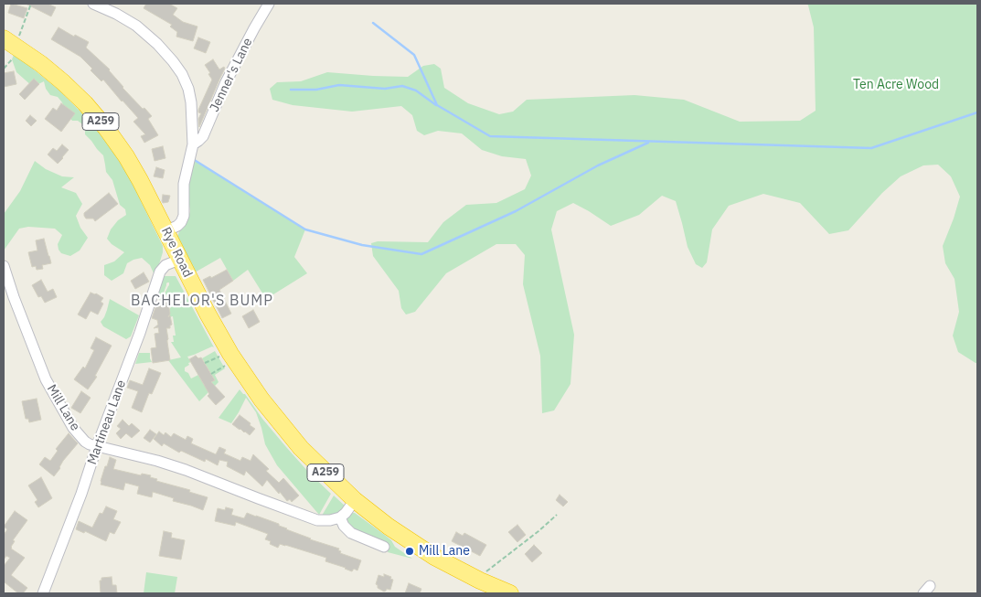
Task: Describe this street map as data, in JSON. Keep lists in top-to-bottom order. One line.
{"streets":{"highway":["A259","Rye Road"],"street":["Jenner's Lane","Mill Lane","Martineau Lane"]},"crossings":[["A259","Rye Road"],["Rye Road","Martineau Lane"],["Mill Lane","Martineau Lane"]],"districts":["BACHELOR'S BUMP"],"parks":["Ten Acre Wood"],"places":["Mill Lane"]}
